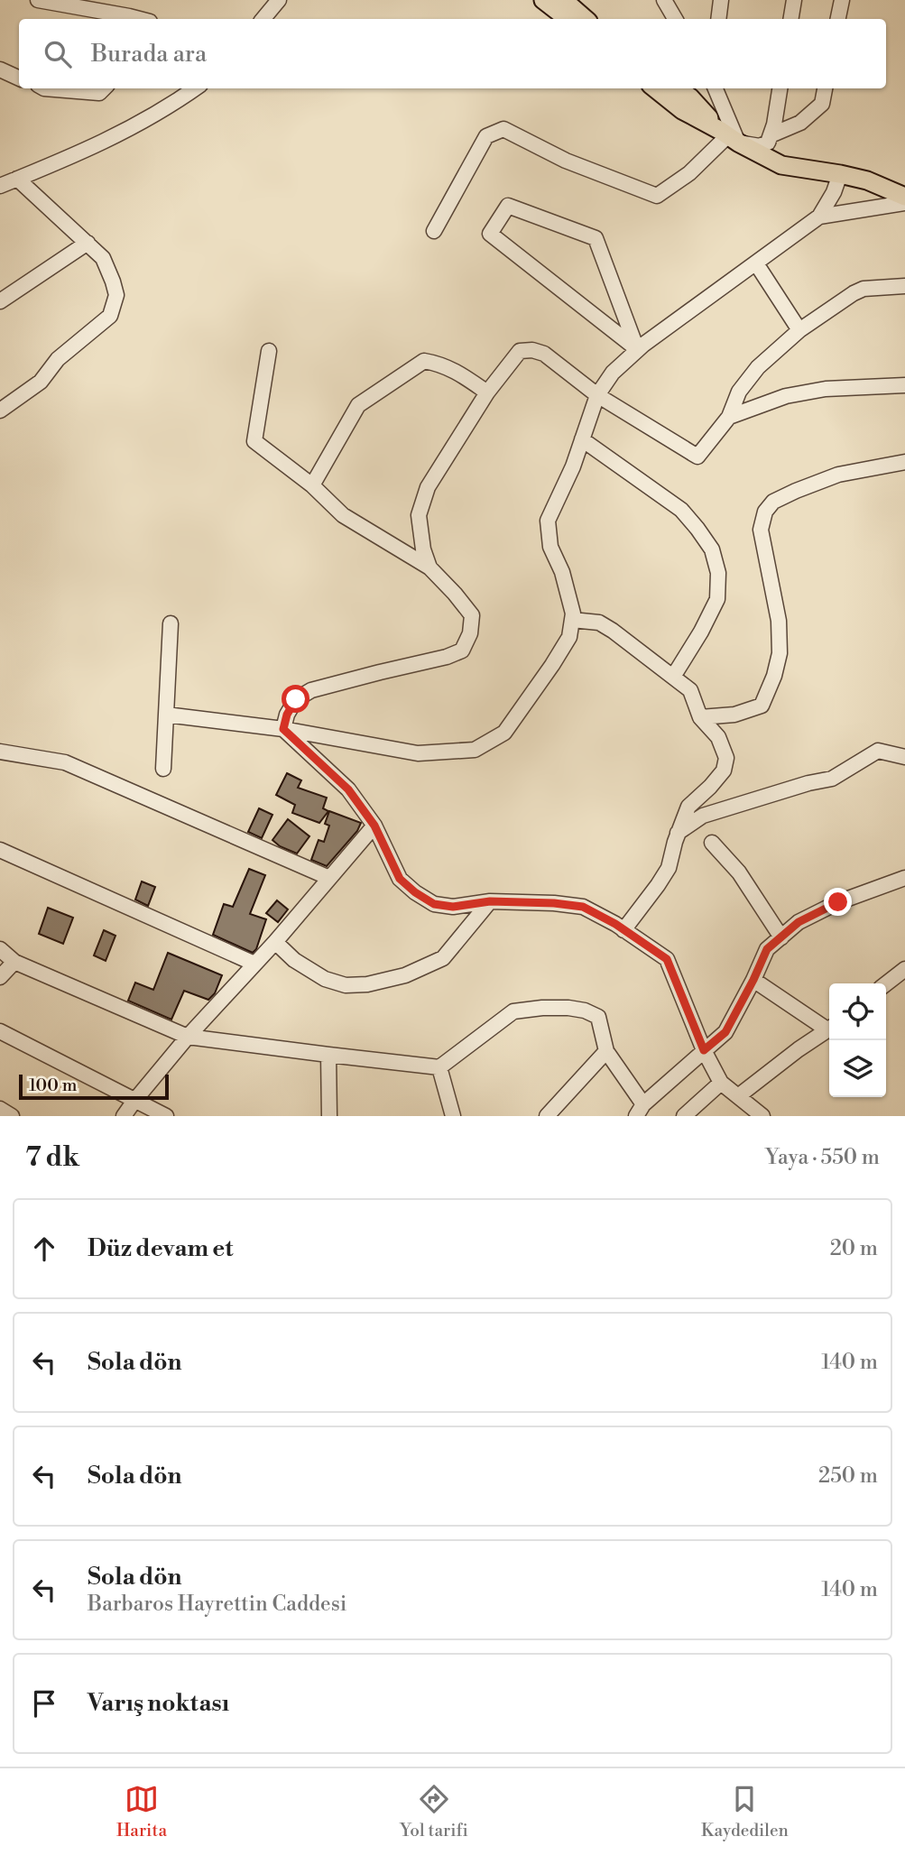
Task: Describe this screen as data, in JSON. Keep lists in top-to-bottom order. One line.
{"scale_bar":"100 m","page":{"search":"Burada ara","scale":"100 m","heading":["7 dk","Yaya · 550 m"],"list":[["Düz devam et","20 m"],["Sola dön","140 m"],["Sola dön","250 m"],["Sola dön","Barbaros Hayrettin Caddesi","140 m"],"Varış noktası"],"nav":["Harita","Yol tarifi","Kaydedilen"]}}
